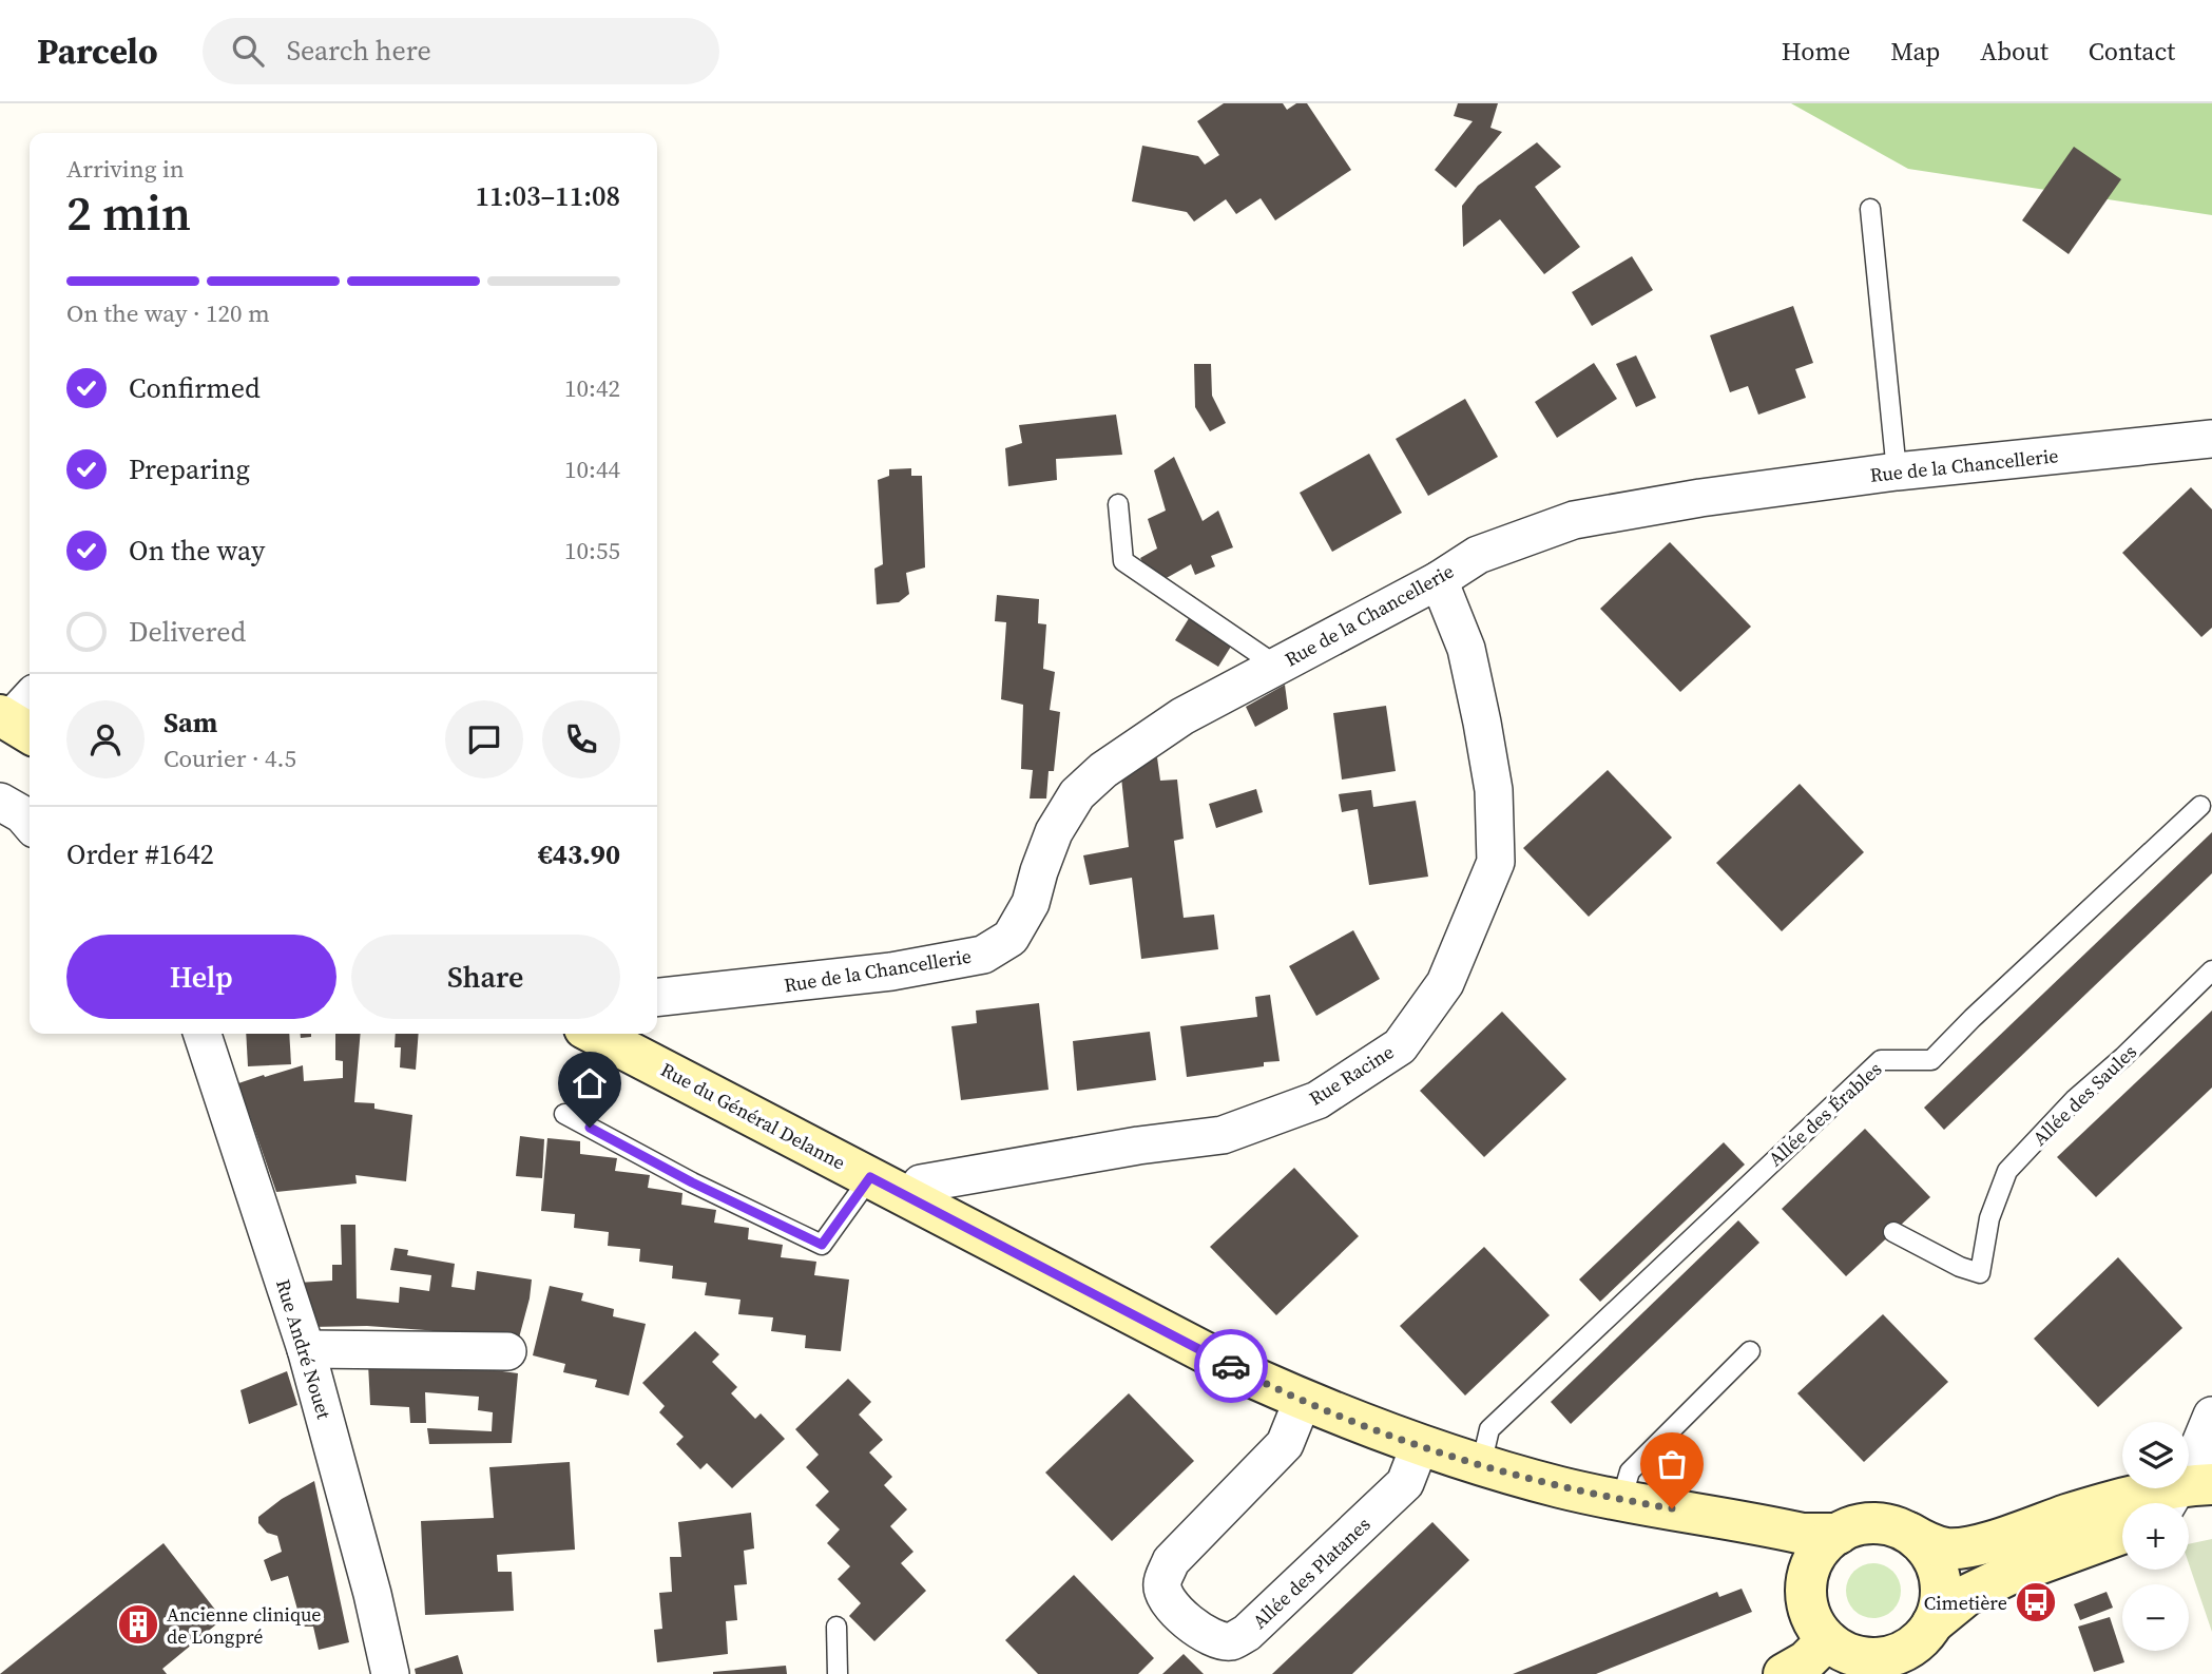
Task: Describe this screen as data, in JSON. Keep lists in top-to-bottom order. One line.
{"streets":{"main road":["Rue du Général Delanne"],"street":["Rue de la Chancellerie","Rue Racine","Rue André Nouet","Allée des Platanes"],"lane":["Allée des Saules","Allée des Érables"]},"crossings":[["Rue de la Chancellerie","Rue Racine"],["Rue Racine","Rue du Général Delanne"],["Allée des Érables","Rue du Général Delanne"],["Rue du Général Delanne","Allée des Platanes"]],"places":{"bus stop":["Cimetière"],"building":["Ancienne clinique de Longpré"]},"page":{"header":"Parcelo","search":"Search here","nav":["Home","Map","About","Contact"],"heading":["2 min","Arriving in","11:03–11:08"],"panel":["Sam","Courier · 4.5","Order #1642","€43.90"],"bar":"On the way · 120 m","list":[["Confirmed","10:42"],["Preparing","10:44"],["On the way","10:55"],"Delivered"],"buttons":["Help","Share"],"map_buttons":["+","−"]}}
